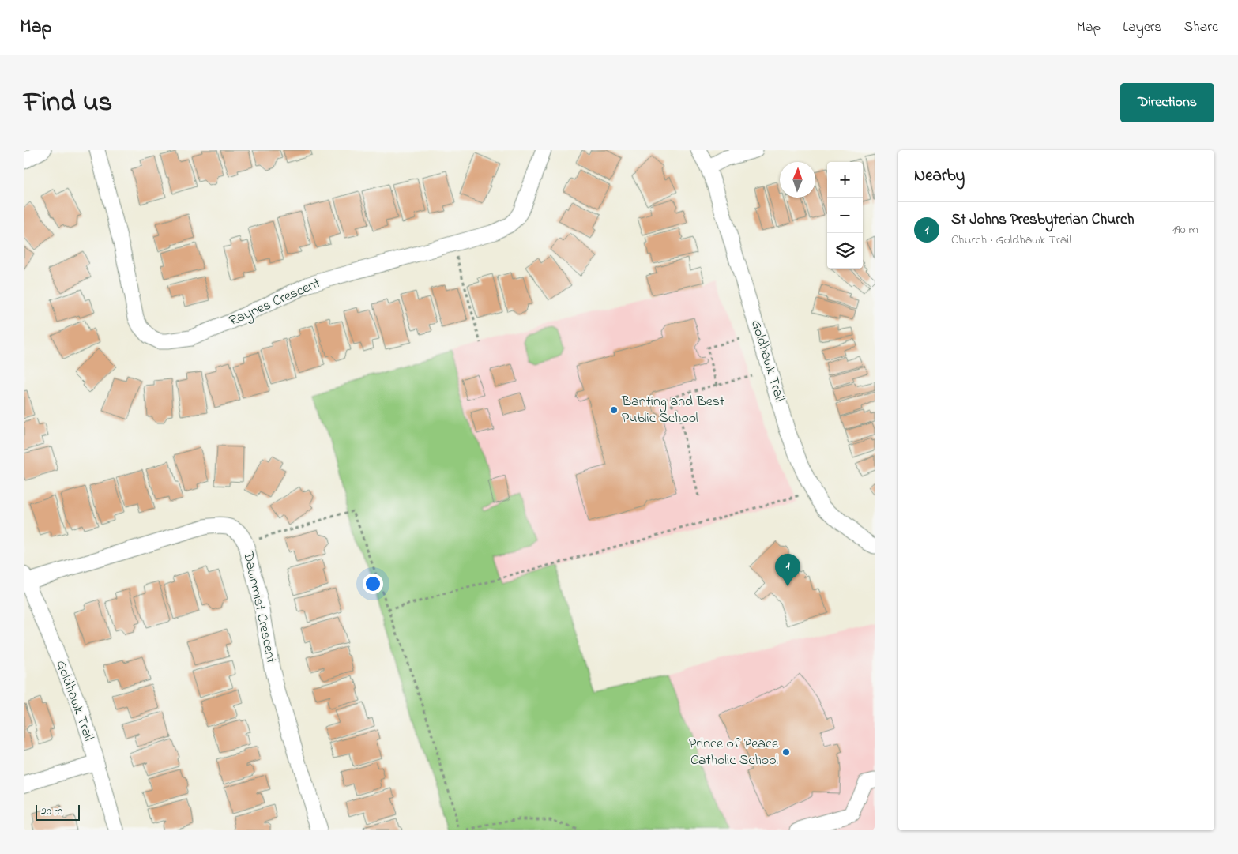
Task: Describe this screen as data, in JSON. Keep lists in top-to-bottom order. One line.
{"streets":{"street":["Raynes Crescent","Goldhawk Trail","Dawnmist Crescent"]},"crossings":[["Goldhawk Trail","Dawnmist Crescent"]],"places":["Banting and Best Public School","Prince of Peace Catholic School"],"scale_bar":"20 m","north":"top","page":{"header":"Map","nav":["Map","Layers","Share"],"title":"Find us","buttons":"Directions","heading":"Nearby","map_buttons":["+","−"],"list":[{"mark":"1","name":"St Johns Presbyterian Church","note":"Church · Goldhawk Trail","value":"190 m"}],"pins":"1","scale":"20 m"}}
